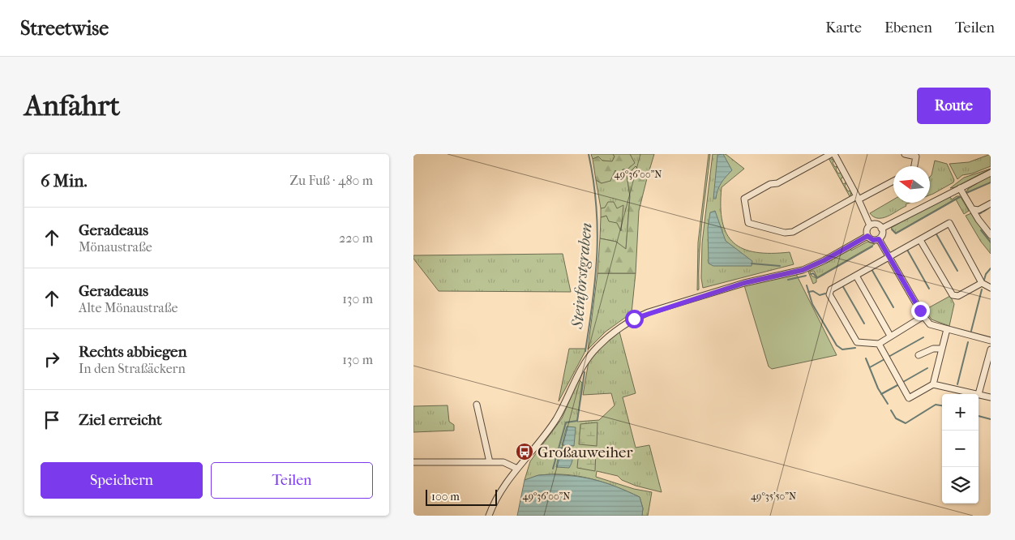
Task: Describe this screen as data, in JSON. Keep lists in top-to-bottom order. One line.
{"water":["Steinforstgraben"],"places":{"bus stop":["Großauweiher"]},"scale_bar":"100 m","north":"left","page":{"header":"Streetwise","nav":["Karte","Ebenen","Teilen"],"buttons":["Route",["Speichern","Teilen"]],"title":"Anfahrt","heading":["6 Min.","Zu Fuß · 480 m"],"list":[["Geradeaus","Mönaustraße","220 m"],["Geradeaus","Alte Mönaustraße","130 m"],["Rechts abbiegen","In den Straßäckern","130 m"],"Ziel erreicht"],"map_buttons":["+","−"],"scale":"100 m"},"coordinates":["49°36'00\"N","49°35'50\"N"]}
